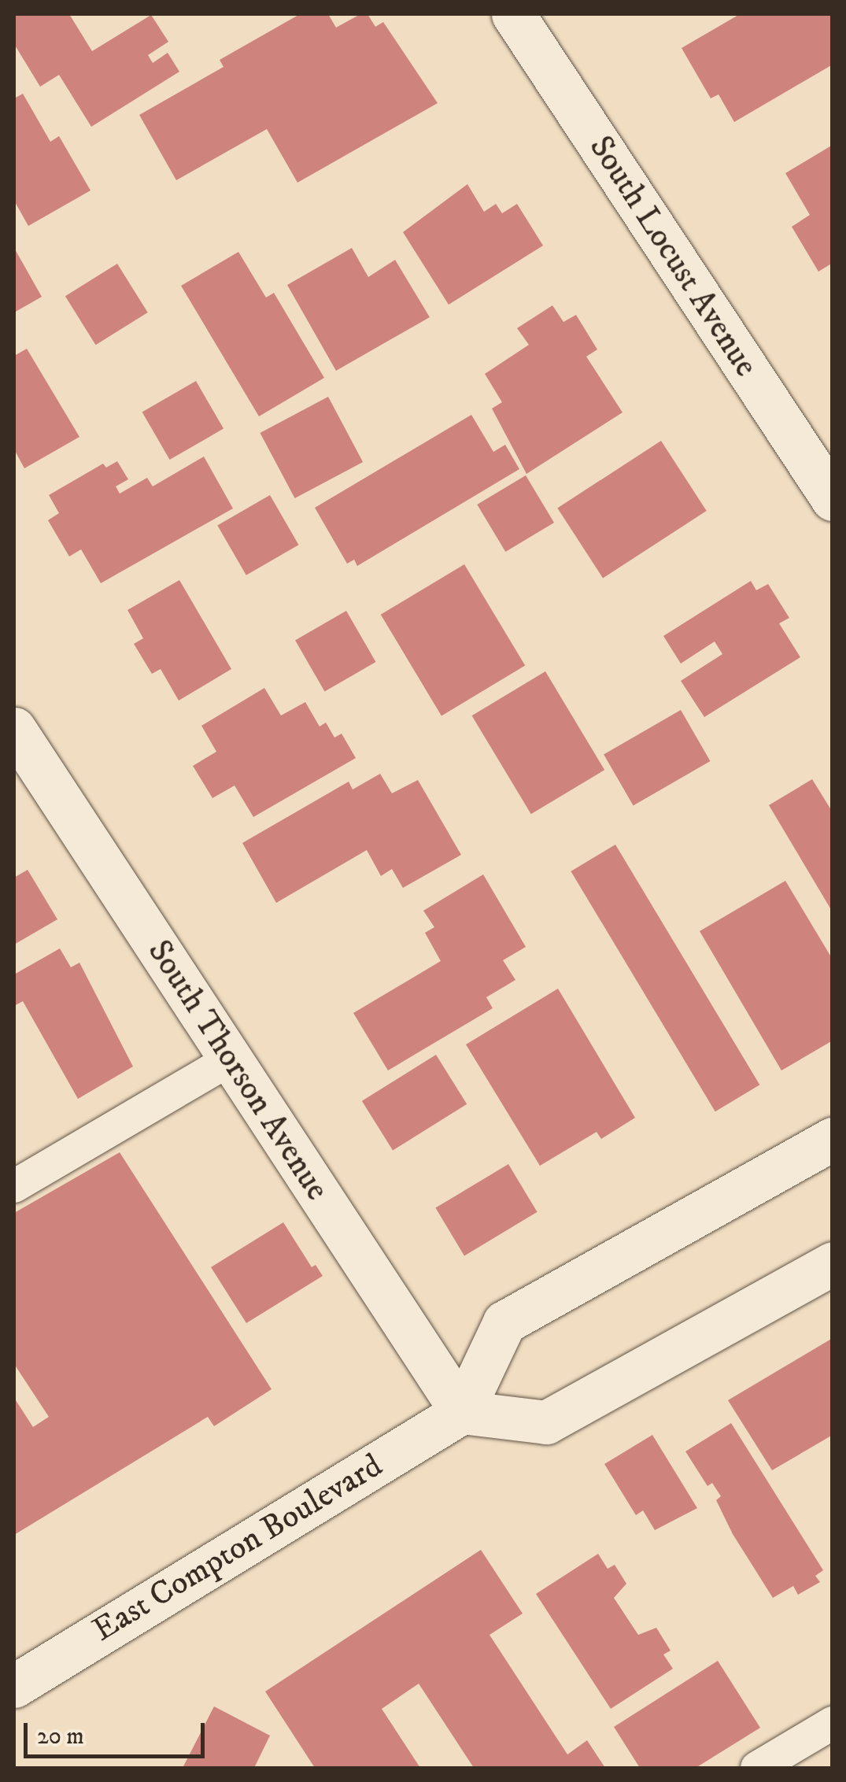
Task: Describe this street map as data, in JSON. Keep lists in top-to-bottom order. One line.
{"streets":{"main road":["South Locust Avenue","South Thorson Avenue","East Compton Boulevard"]},"crossings":[["South Thorson Avenue","East Compton Boulevard"]],"scale_bar":"20 m"}
